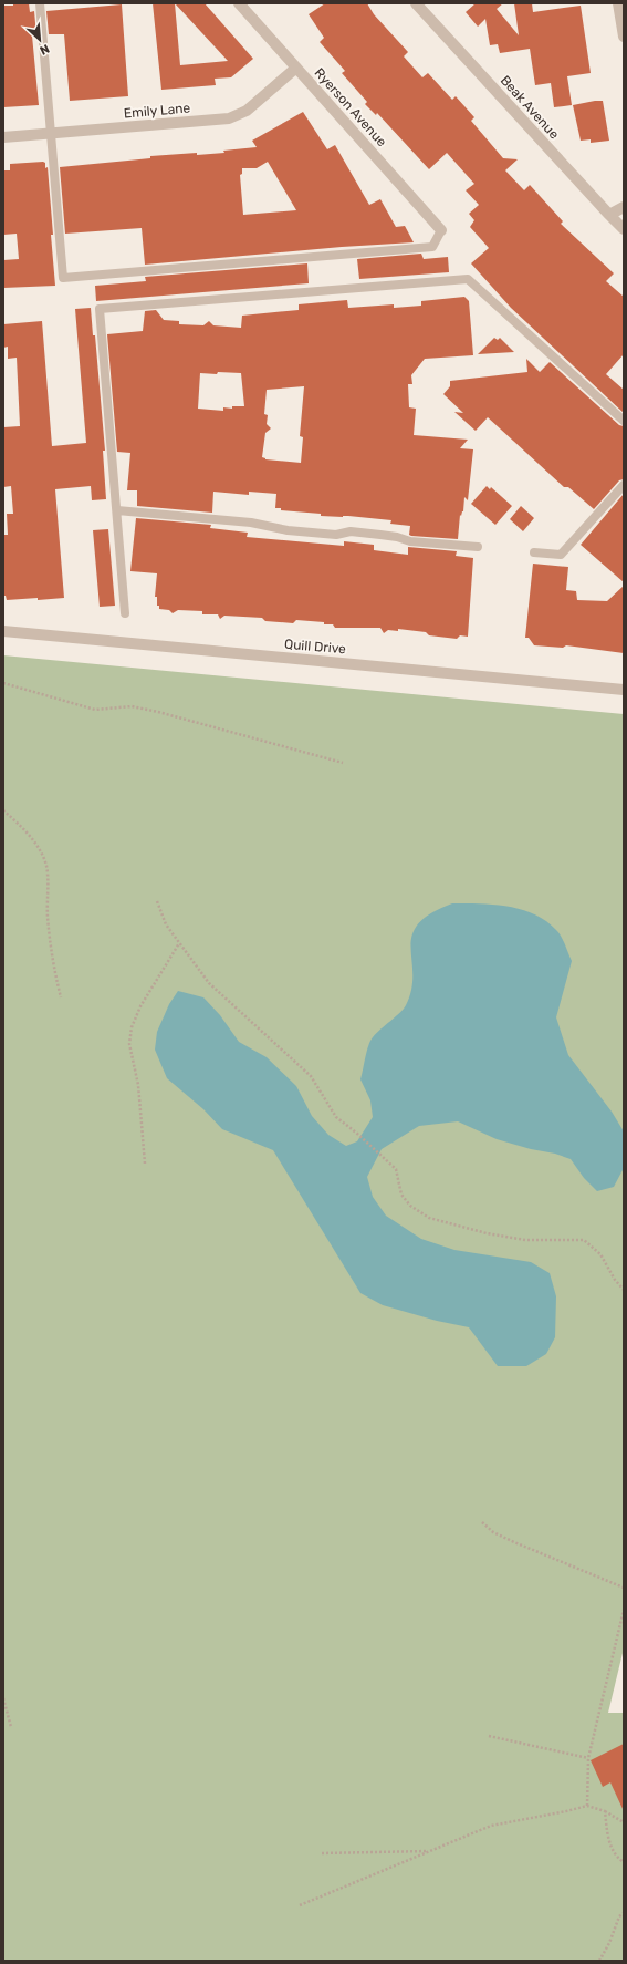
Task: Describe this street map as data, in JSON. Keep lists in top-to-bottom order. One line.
{"streets":{"street":["Ryerson Avenue","Beak Avenue","Emily Lane","Quill Drive"]},"crossings":[["Ryerson Avenue","Emily Lane"]],"north":"bottom right"}
